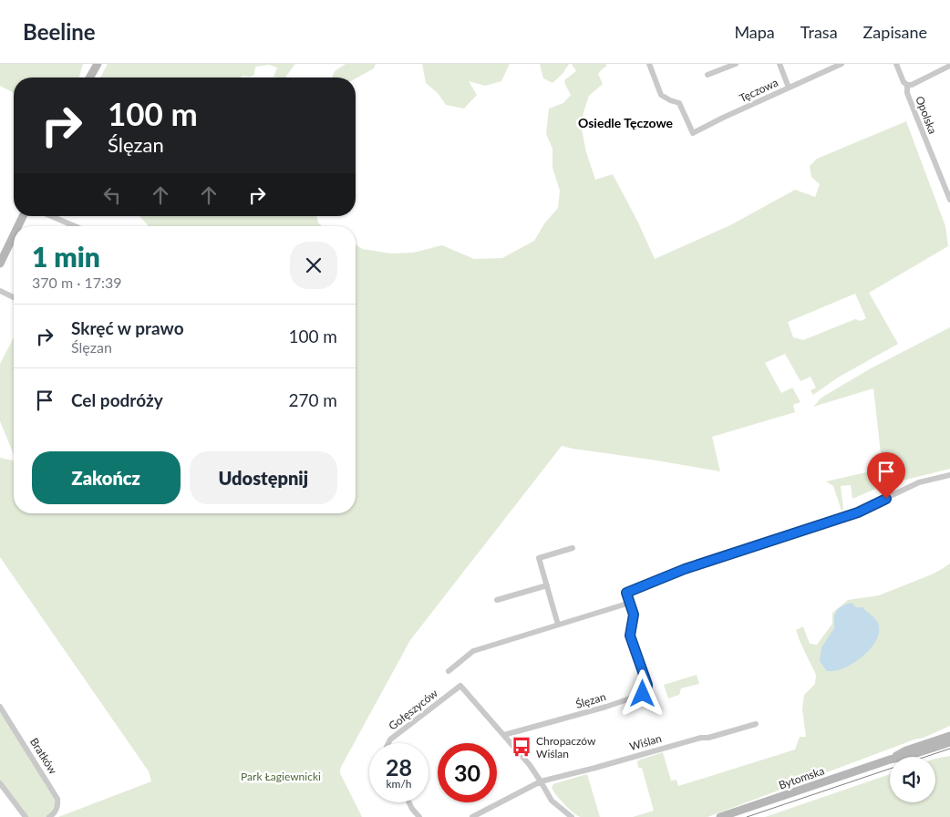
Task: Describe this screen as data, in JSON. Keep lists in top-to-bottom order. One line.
{"streets":{"main road":["Bytomska"],"street":["Tęczowa","Opolska","Ślęzan","Gołęszyców","Wiślan","Bratków"]},"crossings":[["Ślęzan","Gołęszyców"]],"districts":["Osiedle Tęczowe"],"parks":["Park Łagiewnicki"],"places":{"bus stop":["Chropaczów Wiślan"]},"page":{"header":"Beeline","nav":["Mapa","Trasa","Zapisane"],"turn":["100 m","Ślęzan"],"heading":["1 min","370 m · 17:39"],"list":[{"name":"Skręć w prawo","note":"Ślęzan","value":"100 m"},{"name":"Cel podróży","value":"270 m"}],"buttons":["Zakończ","Udostępnij"],"speed":"28 km/h","limit":"30"}}
